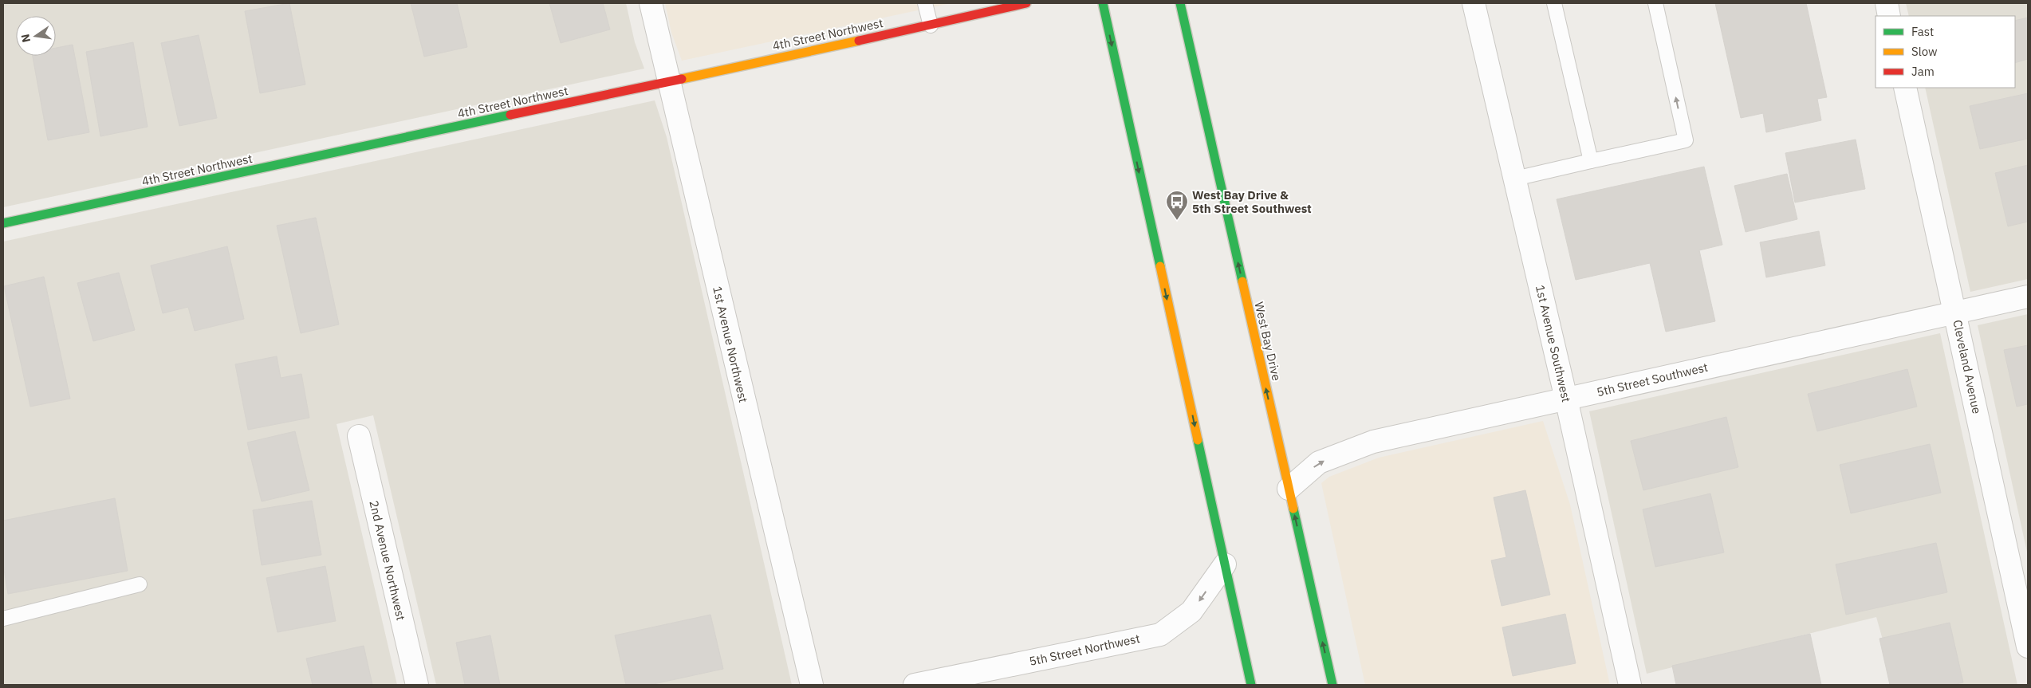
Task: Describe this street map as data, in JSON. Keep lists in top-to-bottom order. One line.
{"streets":{"main road":["4th Street Northwest","West Bay Drive"],"street":["1st Avenue Southwest","1st Avenue Northwest","Cleveland Avenue","5th Street Southwest","2nd Avenue Northwest","5th Street Northwest"]},"crossings":[["4th Street Northwest","1st Avenue Northwest"],["West Bay Drive","5th Street Southwest"],["1st Avenue Southwest","5th Street Southwest"],["Cleveland Avenue","5th Street Southwest"]],"one_way":["5th Street Southwest","5th Street Northwest"],"places":{"bus stop":["West Bay Drive & 5th Street Southwest"]},"legend":["Fast","Slow","Jam"],"north":"left"}
